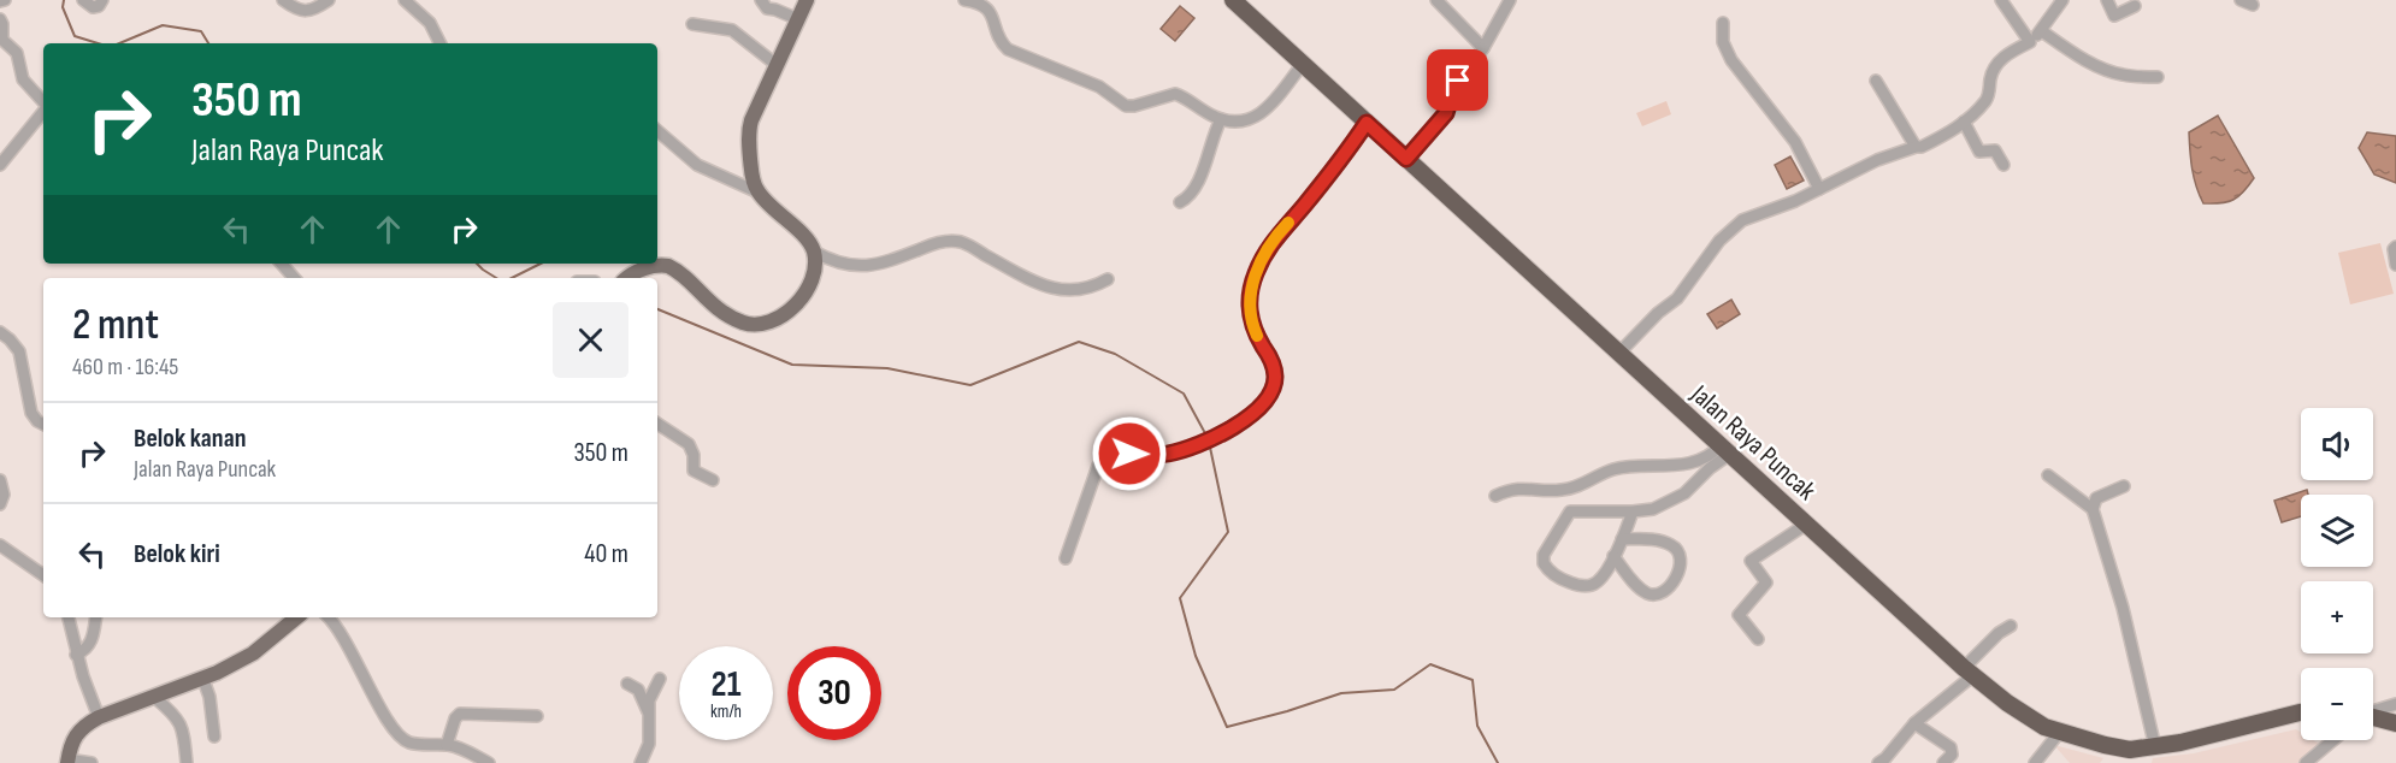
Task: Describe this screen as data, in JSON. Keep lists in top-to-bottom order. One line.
{"streets":{"highway":["Jalan Raya Puncak"]},"page":{"turn":["350 m","Jalan Raya Puncak"],"heading":["2 mnt","460 m · 16:45"],"list":[{"name":"Belok kanan","note":"Jalan Raya Puncak","value":"350 m"},{"name":"Belok kiri","value":"40 m"}],"map_buttons":["+","−"],"speed":"21 km/h","limit":"30"}}
